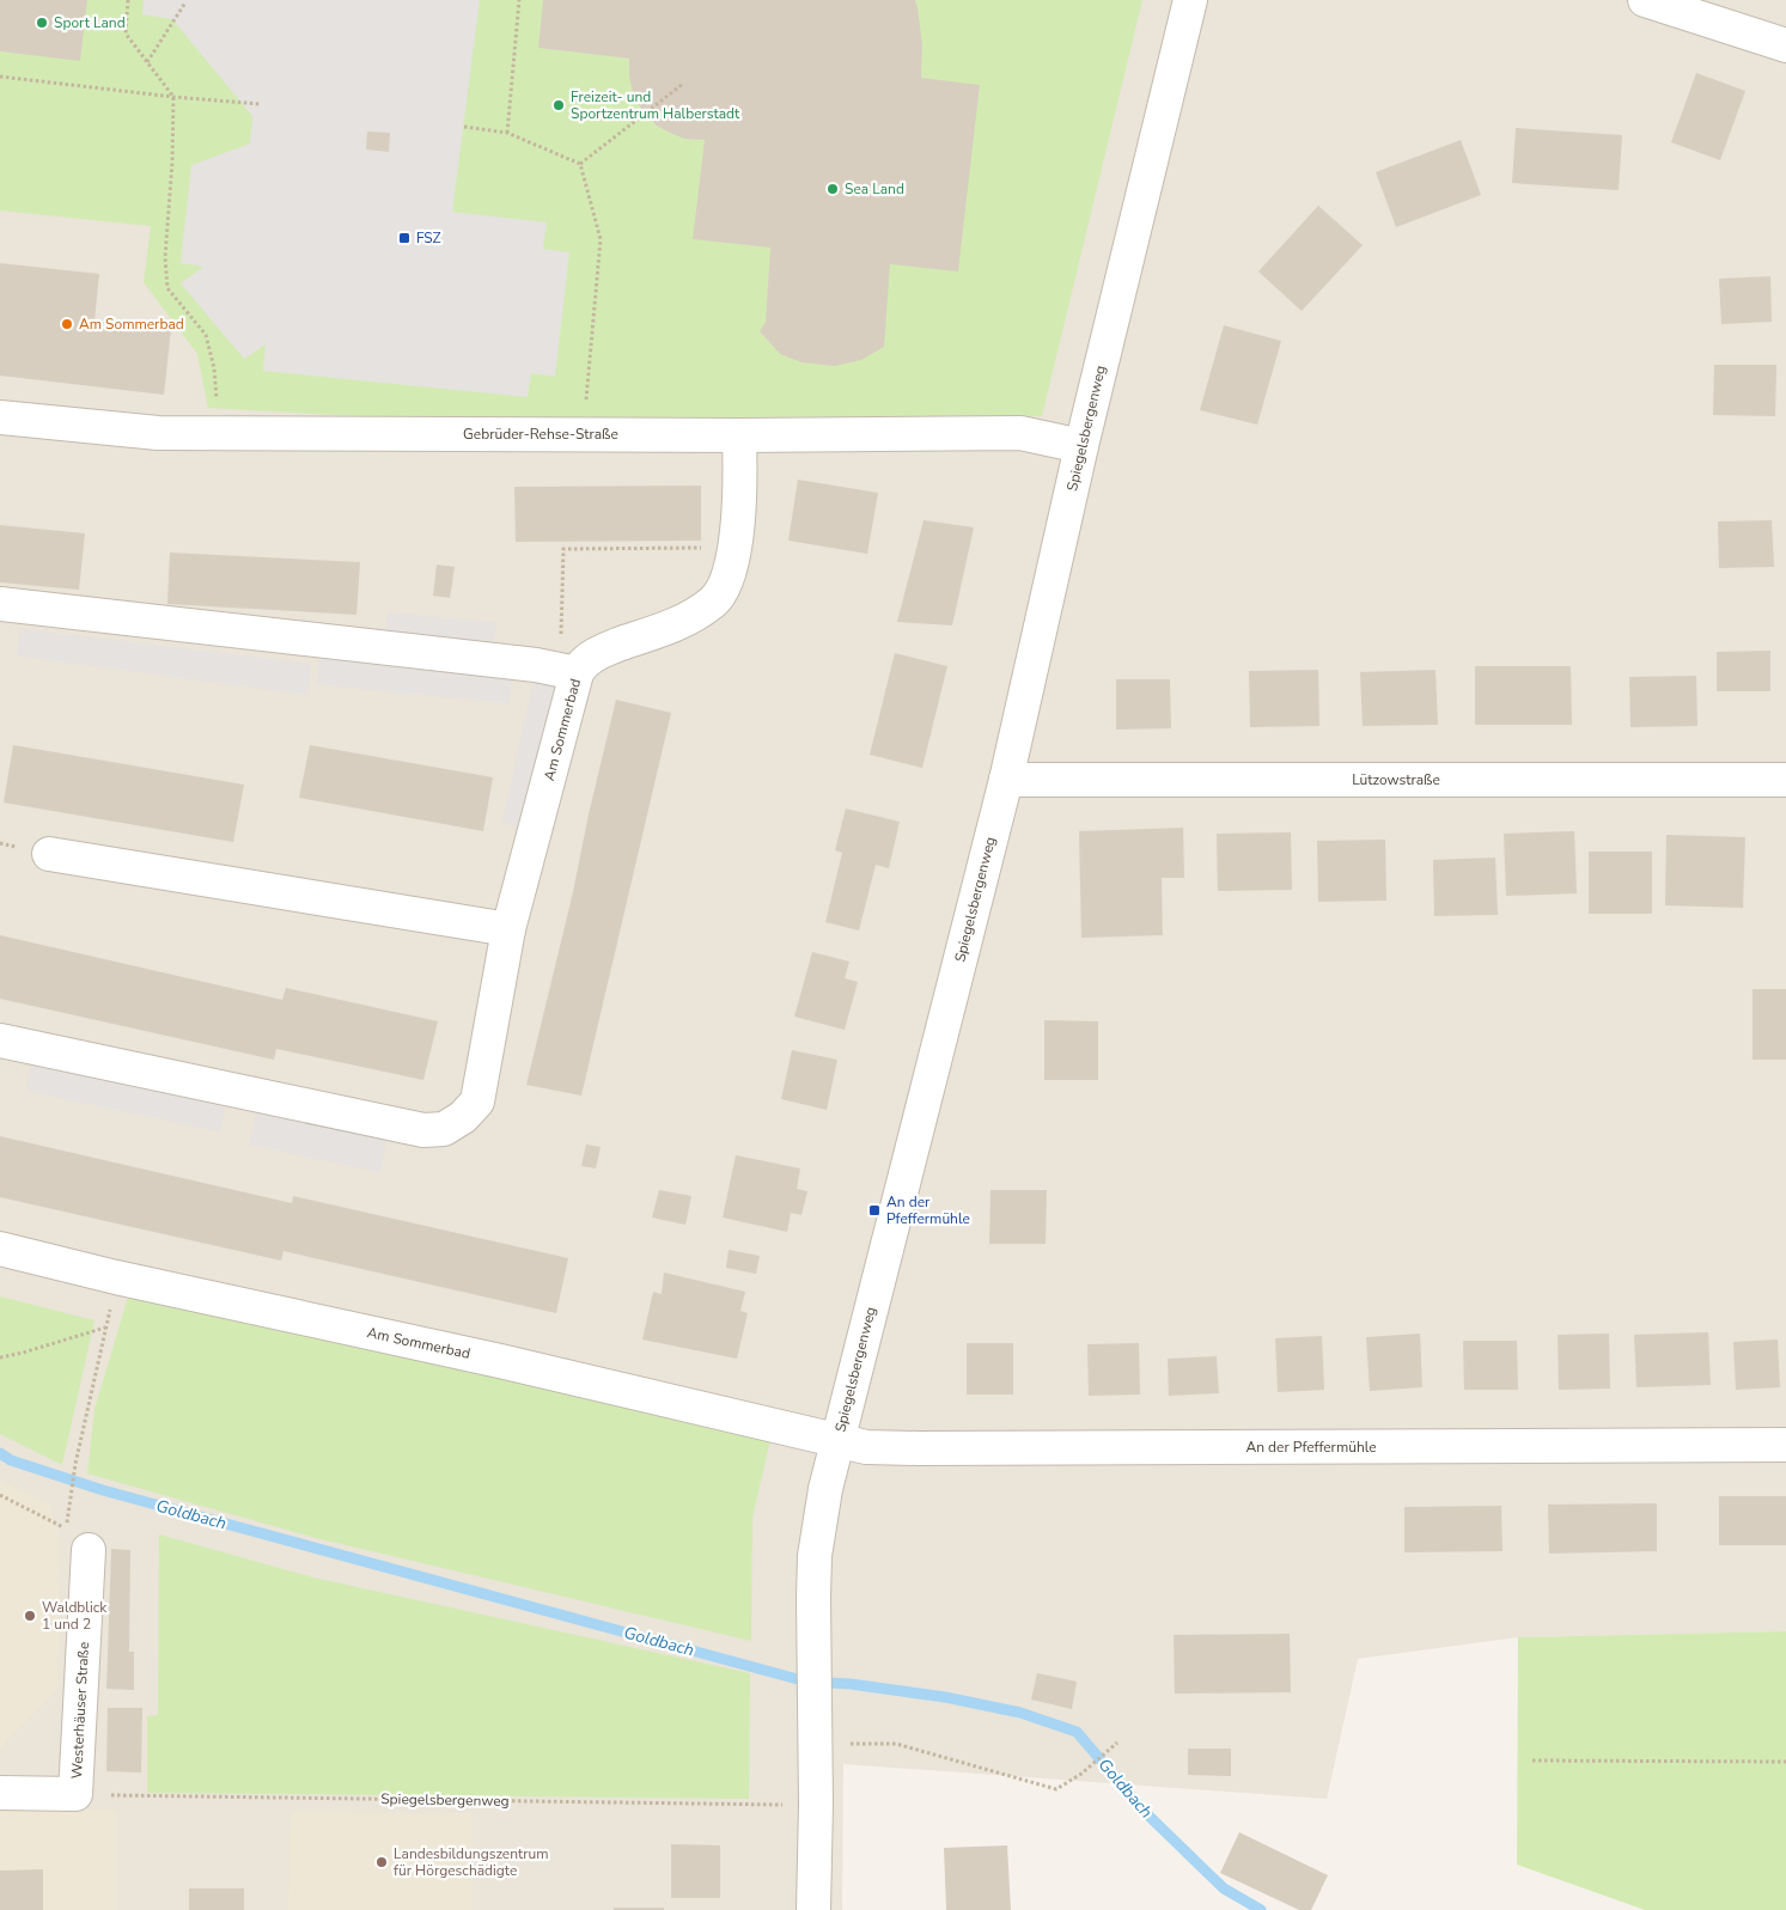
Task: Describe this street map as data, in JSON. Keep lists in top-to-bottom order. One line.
{"streets":{"street":["Spiegelsbergenweg","Gebrüder-Rehse-Straße","Am Sommerbad","Lützowstraße","An der Pfeffermühle","Westerhäuser Straße"]},"crossings":[["Spiegelsbergenweg","Gebrüder-Rehse-Straße"],["Spiegelsbergenweg","Am Sommerbad"],["Spiegelsbergenweg","Lützowstraße"],["Spiegelsbergenweg","An der Pfeffermühle"],["Spiegelsbergenweg","Westerhäuser Straße"],["Gebrüder-Rehse-Straße","Am Sommerbad"],["Am Sommerbad","An der Pfeffermühle"]],"water":["Goldbach"],"places":{"other":["Sport Land","Freizeit- und Sportzentrum Halberstadt","Sea Land","Am Sommerbad","Waldblick 1 und 2","Landesbildungszentrum für Hörgeschädigte"],"transit":["FSZ","An der Pfeffermühle"]}}
